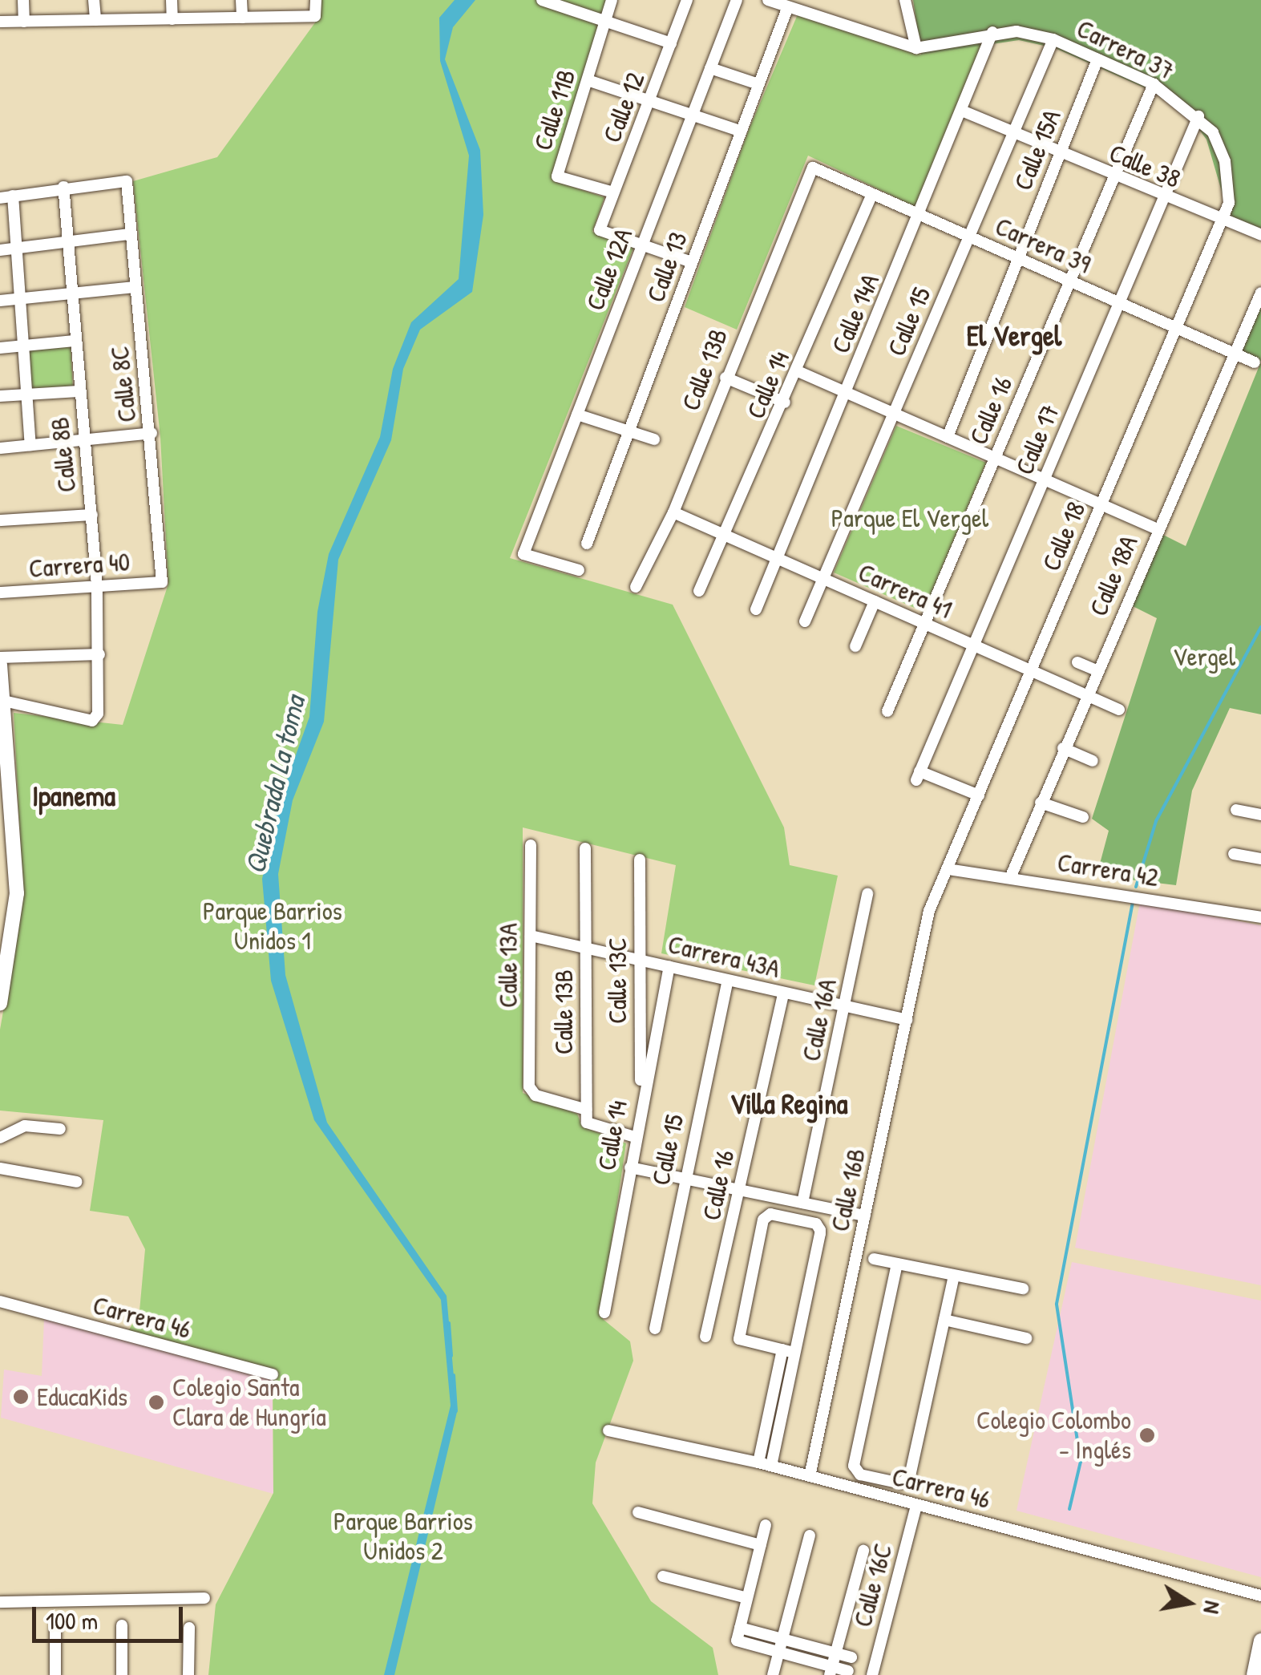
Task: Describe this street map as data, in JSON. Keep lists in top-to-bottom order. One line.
{"streets":{"street":["Carrera 37","Calle 12","Calle 11B","Calle 15A","Calle 38","Carrera 39","Calle 13","Calle 12A","Calle 14A","Calle 15","Calle 13B","Calle 8C","Calle 14","Calle 16","Calle 17","Calle 8B","Calle 18","Carrera 40","Calle 18A","Carrera 41","Carrera 42","Carrera 43A","Calle 13A","Calle 13C","Calle 16A","Calle 16B","Carrera 46","Calle 16C"]},"crossings":[["Carrera 37","Calle 15A"],["Carrera 37","Calle 38"],["Carrera 37","Calle 14A"],["Carrera 37","Calle 15"],["Carrera 37","Calle 16"],["Carrera 37","Calle 17"],["Carrera 37","Calle 18"],["Calle 12","Calle 11B"],["Calle 12","Calle 12A"],["Calle 15A","Calle 38"],["Calle 15A","Carrera 39"],["Calle 38","Calle 14A"],["Calle 38","Calle 15"],["Calle 38","Calle 16"],["Calle 38","Calle 17"],["Calle 38","Calle 18"],["Carrera 39","Calle 14A"],["Carrera 39","Calle 15"],["Carrera 39","Calle 13B"],["Carrera 39","Calle 14"],["Carrera 39","Calle 16"],["Carrera 39","Calle 17"],["Carrera 39","Calle 18"],["Carrera 39","Calle 18A"],["Calle 14A","Carrera 41"],["Calle 15","Carrera 41"],["Calle 15","Carrera 43A"],["Calle 13B","Calle 14"],["Calle 13B","Carrera 41"],["Calle 13B","Carrera 43A"],["Calle 13B","Calle 13A"],["Calle 8C","Calle 8B"],["Calle 8C","Carrera 40"],["Calle 14","Carrera 41"],["Calle 14","Carrera 43A"],["Calle 14","Calle 13C"],["Calle 16","Carrera 41"],["Calle 16","Carrera 43A"],["Calle 17","Calle 18"],["Calle 17","Carrera 41"],["Calle 8B","Carrera 40"],["Calle 18","Carrera 41"],["Calle 18","Carrera 42"],["Calle 18","Calle 16B"],["Calle 18A","Carrera 41"],["Calle 18A","Carrera 42"],["Carrera 42","Calle 16B"],["Carrera 43A","Calle 13A"],["Carrera 43A","Calle 13C"],["Carrera 43A","Calle 16A"],["Carrera 43A","Calle 16B"],["Calle 16B","Carrera 46"],["Carrera 46","Calle 16C"]],"districts":["El Vergel","Ipanema","Villa Regina"],"water":["Quebrada La toma"],"parks":["Parque El Vergel","Vergel","Parque Barrios Unidos 1","Parque Barrios Unidos 2"],"places":["EducaKids","Colegio Santa Clara de Hungría","Colegio Colombo - Inglés"],"scale_bar":"100 m","north":"right"}
